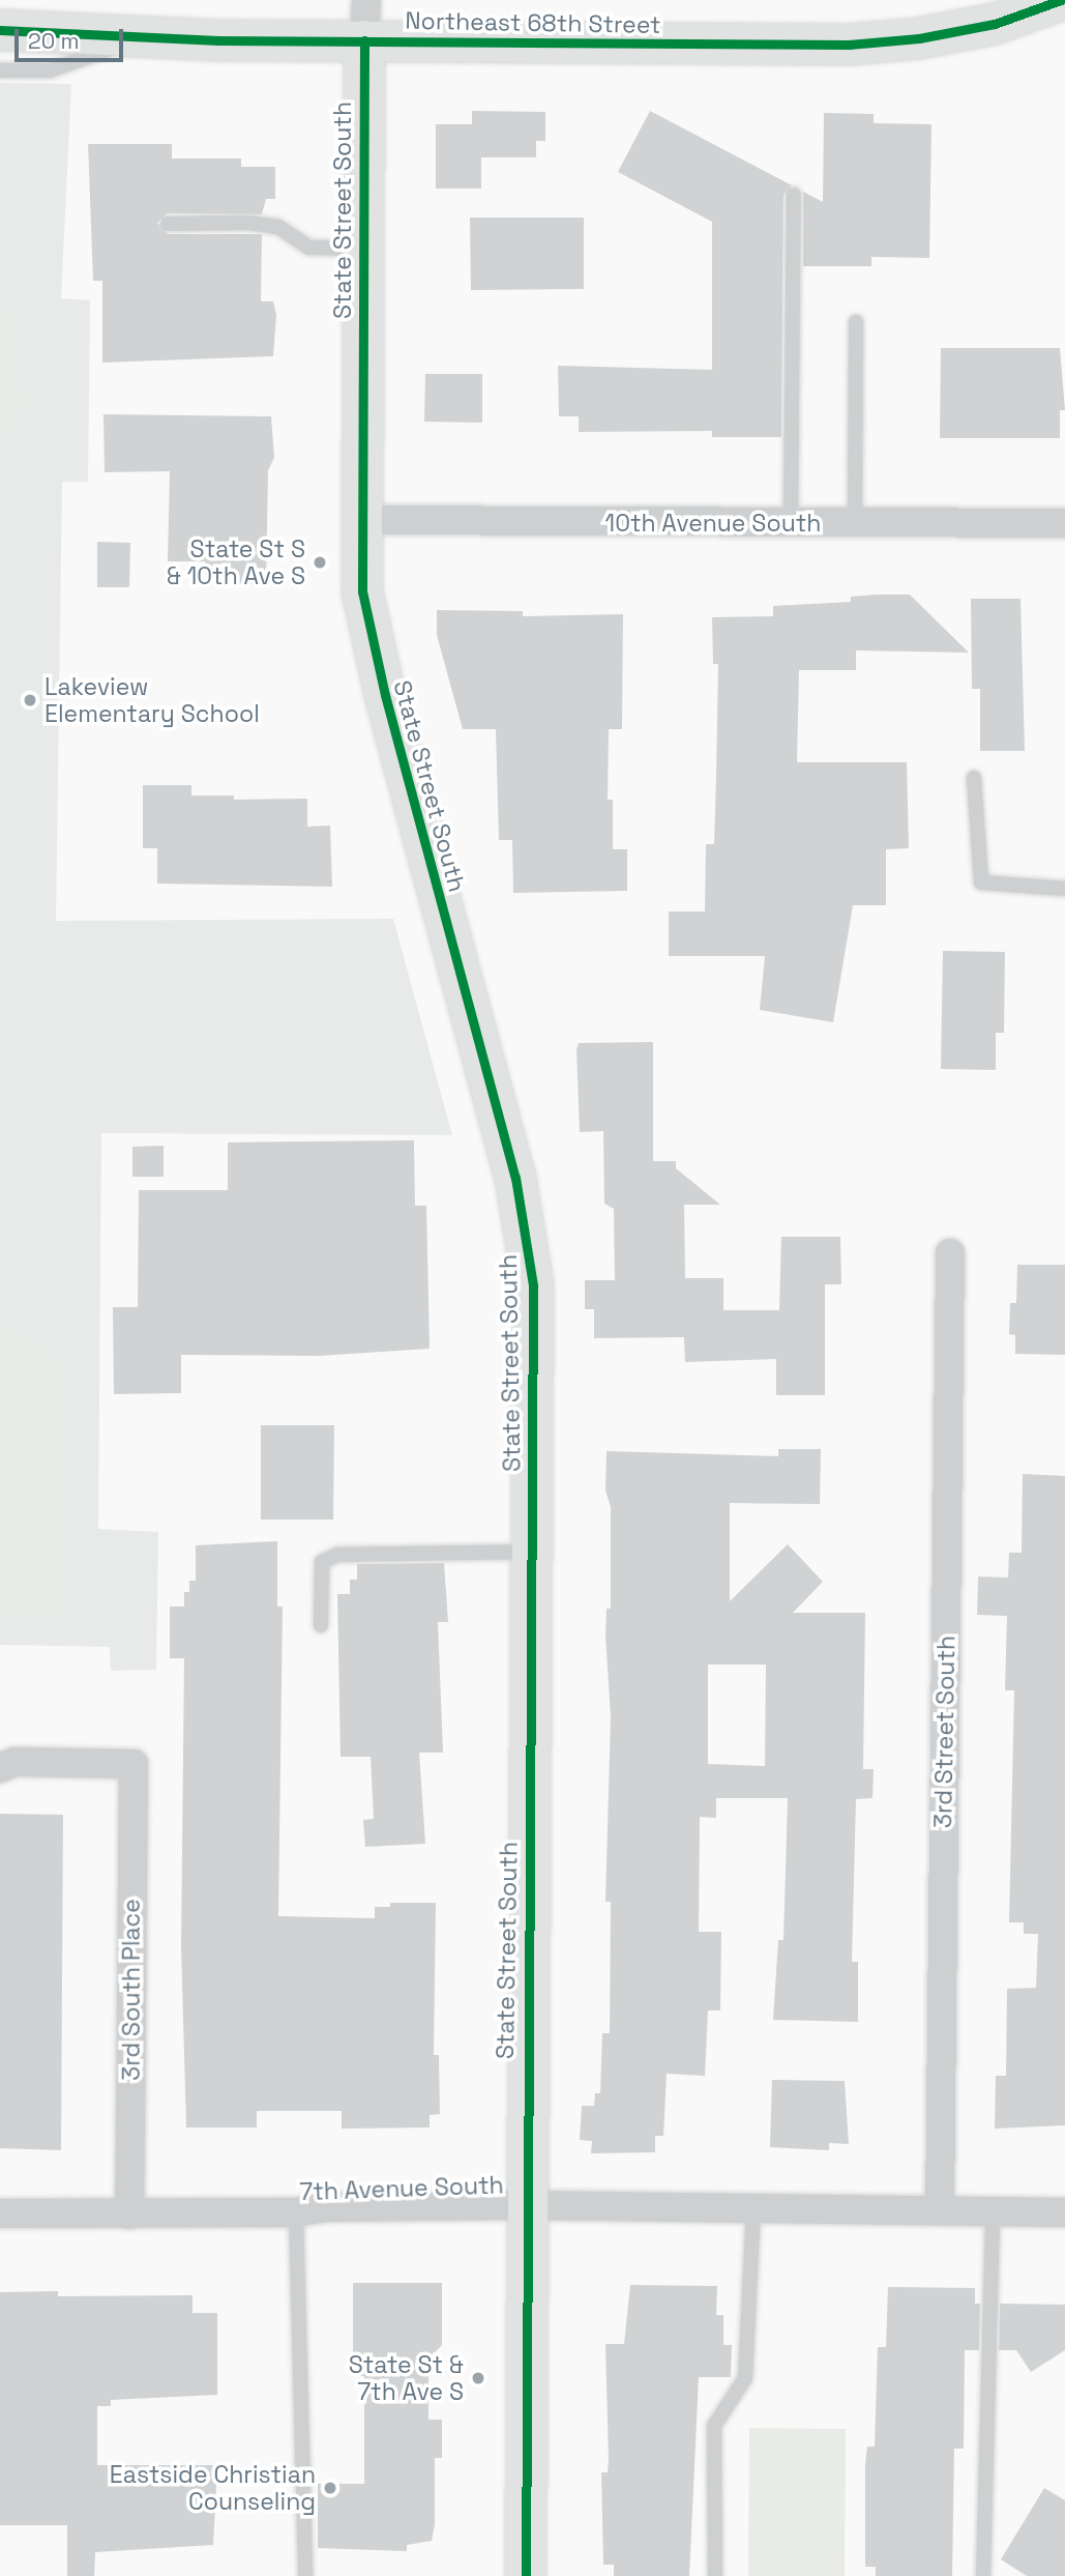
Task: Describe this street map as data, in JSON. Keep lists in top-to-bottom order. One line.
{"streets":{"street":["Northeast 68th Street","State Street South","10th Avenue South","3rd Street South","3rd South Place","7th Avenue South"]},"crossings":[["Northeast 68th Street","State Street South"],["State Street South","10th Avenue South"],["State Street South","7th Avenue South"],["3rd Street South","7th Avenue South"],["3rd South Place","7th Avenue South"]],"places":["State St S & 10th Ave S","Lakeview Elementary School","State St & 7th Ave S","Eastside Christian Counseling"],"scale_bar":"20 m"}
